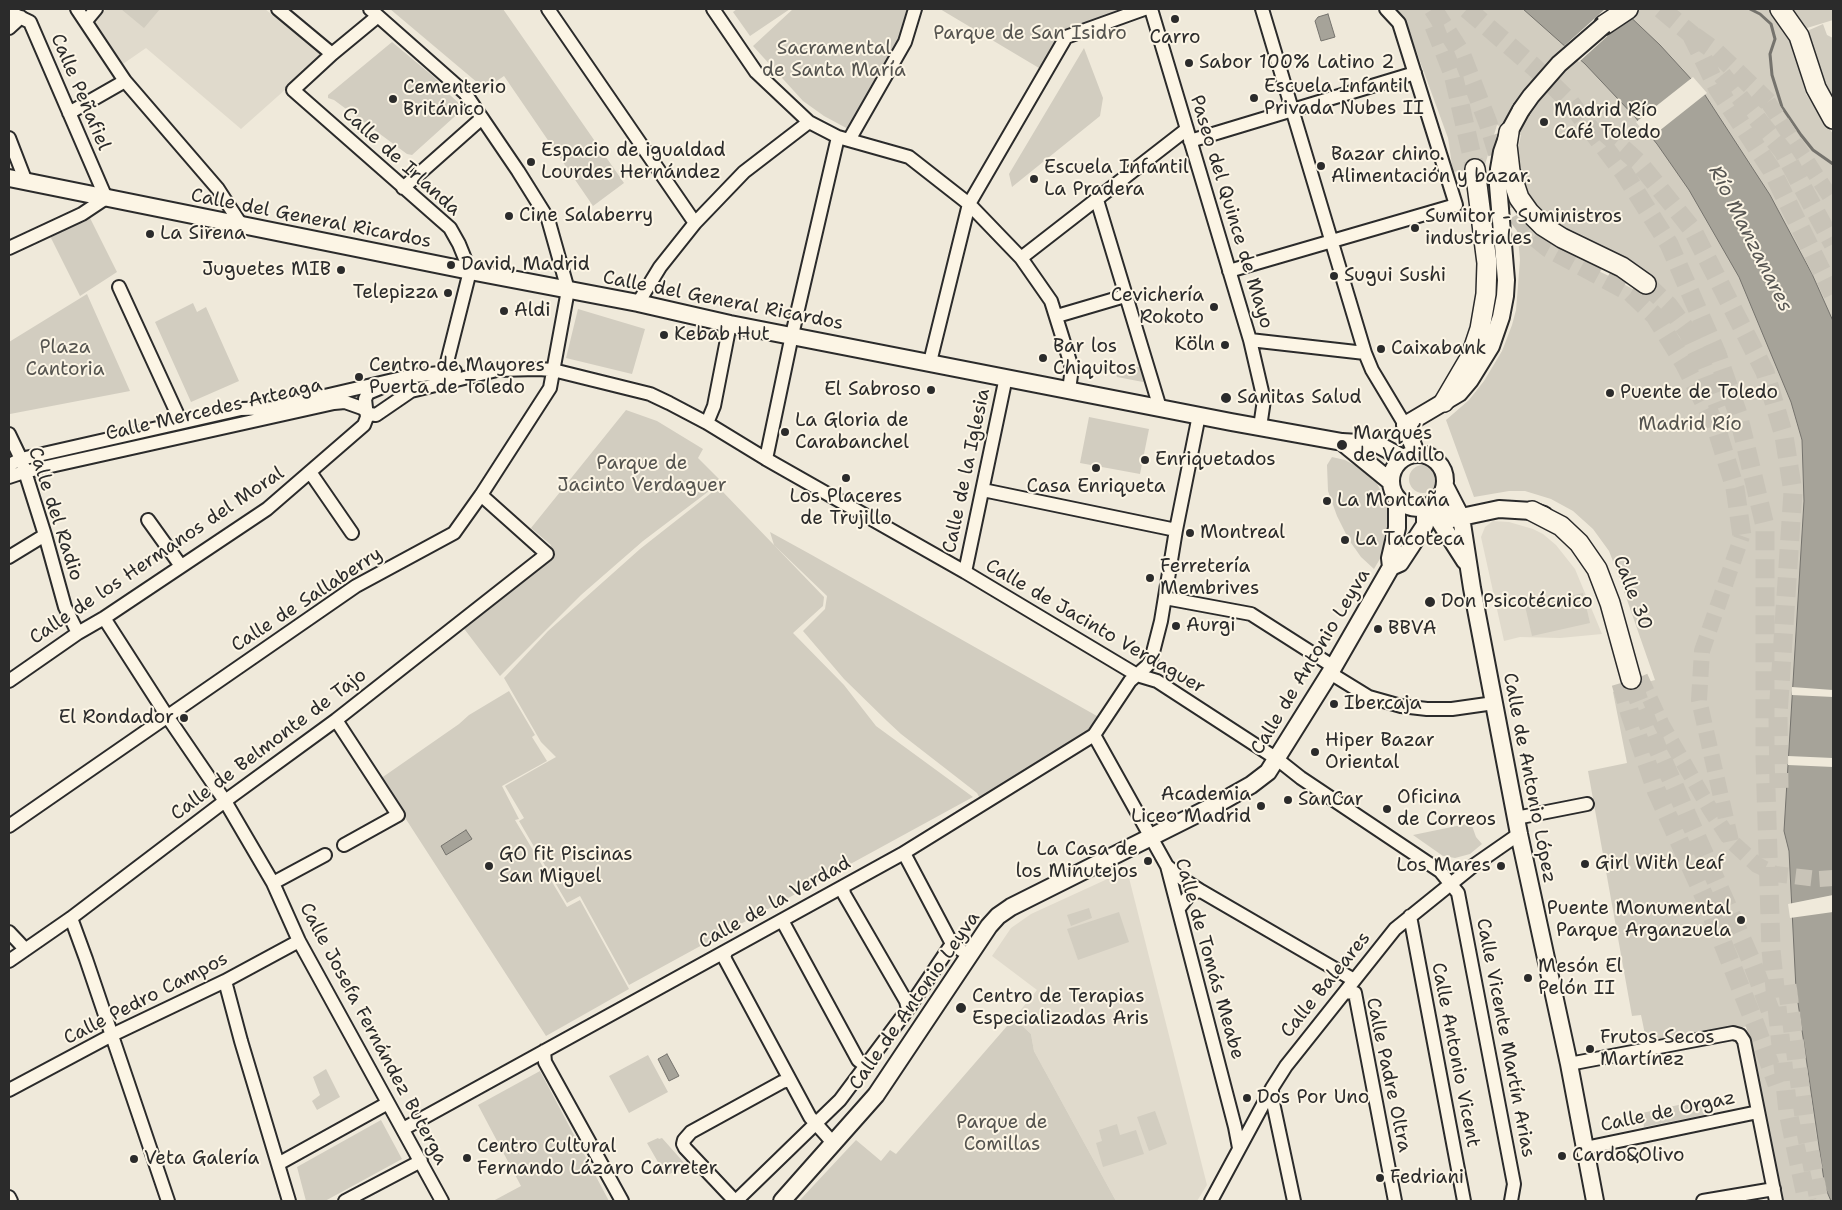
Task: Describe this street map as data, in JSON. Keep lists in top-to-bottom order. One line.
{"streets":{"main road":["Calle del General Ricardos","Calle de Antonio Leyva","Calle de Antonio López"],"street":["Calle Peñafiel","Calle de Irlanda","Paseo del Quince de Mayo","Calle Mercedes Arteaga","Calle de la Iglesia","Calle del Radio","Calle de los Hermanos del Moral","Calle de Sallaberry","Calle de Jacinto Verdaguer","Calle de Belmonte de Tajo","Calle de la Verdad","Calle de Tomás Meabe","Calle Baleares","Calle Pedro Campos","Calle Josefa Fernández Buterga","Calle Vicente Martín Arias","Calle Antonio Vicent","Calle Padre Oltra","Calle de Orgaz"]},"crossings":[["Calle Peñafiel","Calle del General Ricardos"],["Calle de Irlanda","Calle del General Ricardos"],["Paseo del Quince de Mayo","Calle del General Ricardos"],["Calle del General Ricardos","Calle de la Iglesia"],["Calle del General Ricardos","Calle de Sallaberry"],["Calle del General Ricardos","Calle de Antonio Leyva"],["Calle del General Ricardos","Calle de Antonio López"],["Calle del General Ricardos","Calle de la Verdad"],["Calle Mercedes Arteaga","Calle del Radio"],["Calle Mercedes Arteaga","Calle de los Hermanos del Moral"],["Calle Mercedes Arteaga","Calle de Sallaberry"],["Calle Mercedes Arteaga","Calle de Jacinto Verdaguer"],["Calle de la Iglesia","Calle de Jacinto Verdaguer"],["Calle del Radio","Calle de los Hermanos del Moral"],["Calle de los Hermanos del Moral","Calle Josefa Fernández Buterga"],["Calle de Sallaberry","Calle de Jacinto Verdaguer"],["Calle de Sallaberry","Calle de Belmonte de Tajo"],["Calle de Sallaberry","Calle Josefa Fernández Buterga"],["Calle de Jacinto Verdaguer","Calle de Antonio Leyva"],["Calle de Jacinto Verdaguer","Calle de la Verdad"],["Calle de Jacinto Verdaguer","Calle Baleares"],["Calle de Jacinto Verdaguer","Calle Vicente Martín Arias"],["Calle de Antonio Leyva","Calle de Antonio López"],["Calle de Antonio Leyva","Calle de Tomás Meabe"],["Calle de Belmonte de Tajo","Calle Josefa Fernández Buterga"],["Calle de Antonio López","Calle Baleares"],["Calle de Antonio López","Calle de Orgaz"],["Calle de la Verdad","Calle de Tomás Meabe"],["Calle de la Verdad","Calle Josefa Fernández Buterga"],["Calle de Tomás Meabe","Calle Baleares"],["Calle Baleares","Calle Vicente Martín Arias"],["Calle Baleares","Calle Antonio Vicent"],["Calle Baleares","Calle Padre Oltra"],["Calle Pedro Campos","Calle Josefa Fernández Buterga"]],"water":["Río Manzanares"],"parks":["Parque de San Isidro","Sacramental de Santa María","Plaza Cantoria","Madrid Río","Parque de Jacinto Verdaguer","Parque de Comillas"],"places":["Carro","Sabor 100% Latino 2","Escuela Infantil Privada Nubes II","Cementerio Británico","Madrid Río Café Toledo","Espacio de igualdad Lourdes Hernández","Bazar chino. Alimentación y bazar.","Escuela Infantil La Pradera","Cine Salaberry","Sumitor - Suministros industriales","La Sirena","David, Madrid","Juguetes MIB","Sugui Sushi","Telepizza","Cevichería Rokoto","Aldi","Kebab Hut","Köln","Caixabank","Bar los Chiquitos","Centro de Mayores Puerta de Toledo","El Sabroso","Puente de Toledo","Sanitas Salud","La Gloria de Carabanchel","Marqués de Vadillo","Enriquetados","Casa Enriqueta","Los Placeres de Trujillo","La Montaña","Montreal","La Tacoteca","Ferretería Membrives","Don Psicotécnico","Aurgi","BBVA","Ibercaja","El Rondador","Hiper Bazar Oriental","SanCar","Academia Liceo Madrid","Oficina de Correos","La Casa de los Minutejos","Girl With Leaf","GO fit Piscinas San Miguel","Los Mares","Puente Monumental Parque Arganzuela","Mesón El Pelón II","Centro de Terapias Especializadas Aris","Frutos Secos Martínez","Dos Por Uno","Cardo&Olivo","Centro Cultural Fernando Lázaro Carreter","Veta Galería","Fedriani"]}
